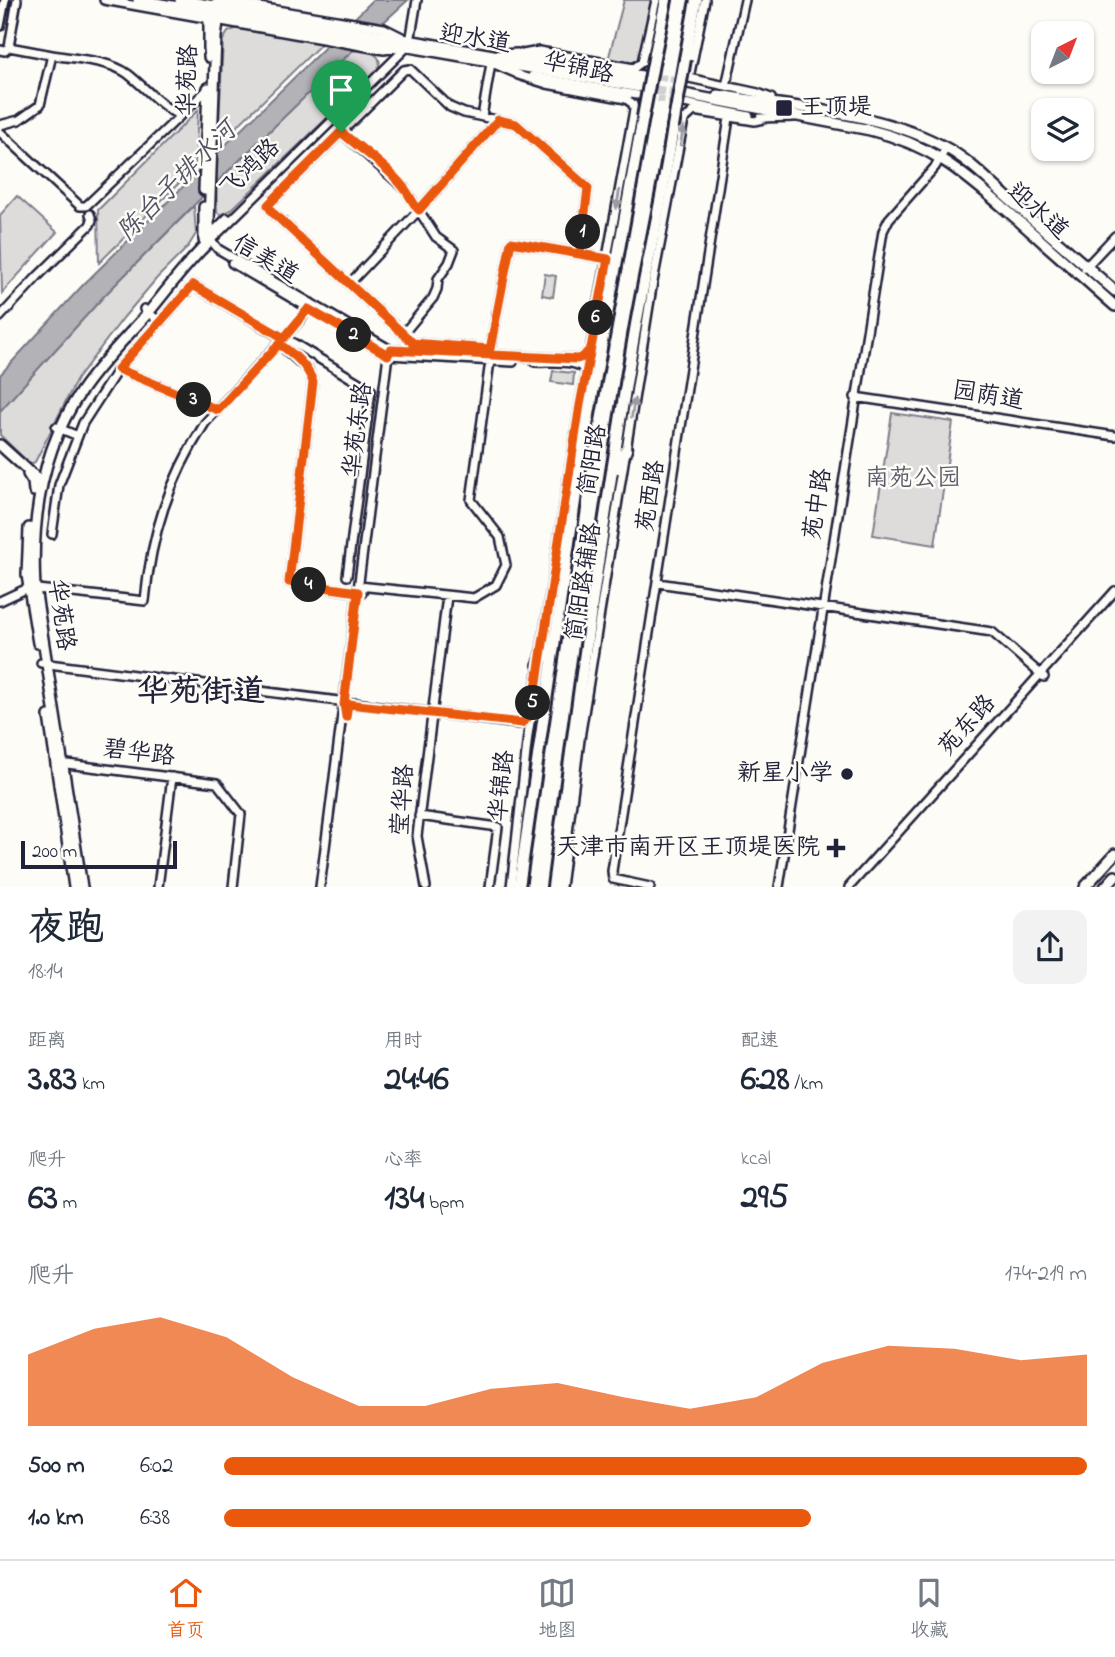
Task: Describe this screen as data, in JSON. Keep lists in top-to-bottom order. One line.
{"streets":{"highway":["简阳路"],"main road":["迎水道","华苑路"],"street":["华锦路","飞鸿路","信美道","园荫道","华苑东路","苑西路","苑中路","简阳路辅路","苑东路","碧华路","莹华路"]},"crossings":[["迎水道","华苑路"],["迎水道","飞鸿路"],["迎水道","苑中路"],["华锦路","信美道"],["华苑路","飞鸿路"],["华苑路","信美道"],["华苑路","碧华路"],["飞鸿路","信美道"],["信美道","华苑东路"],["园荫道","苑中路"],["苑西路","简阳路辅路"]],"one_way":["简阳路辅路"],"districts":["华苑街道"],"water":["陈台子排水河"],"parks":["南苑公园"],"places":{"transit":["王顶堤"],"other":["新星小学"],"health":["天津市南开区王顶堤医院"]},"scale_bar":"200 m","north":"top right","page":{"pins":["1","6","2","3","4","5"],"scale":"200 m","heading":["夜跑","18:14"],"stats":[["距离","3.83 km"],["用时","24:46"],["配速","6:28 /km"],["爬升","63 m"],["心率","134 bpm"],["kcal","295"]],"chart":["爬升","174–219 m"],"list":[{"name":"500 m","note":"6:02"},{"name":"1.0 km","note":"6:38"}],"tabs":["首页","地图","收藏"]}}
